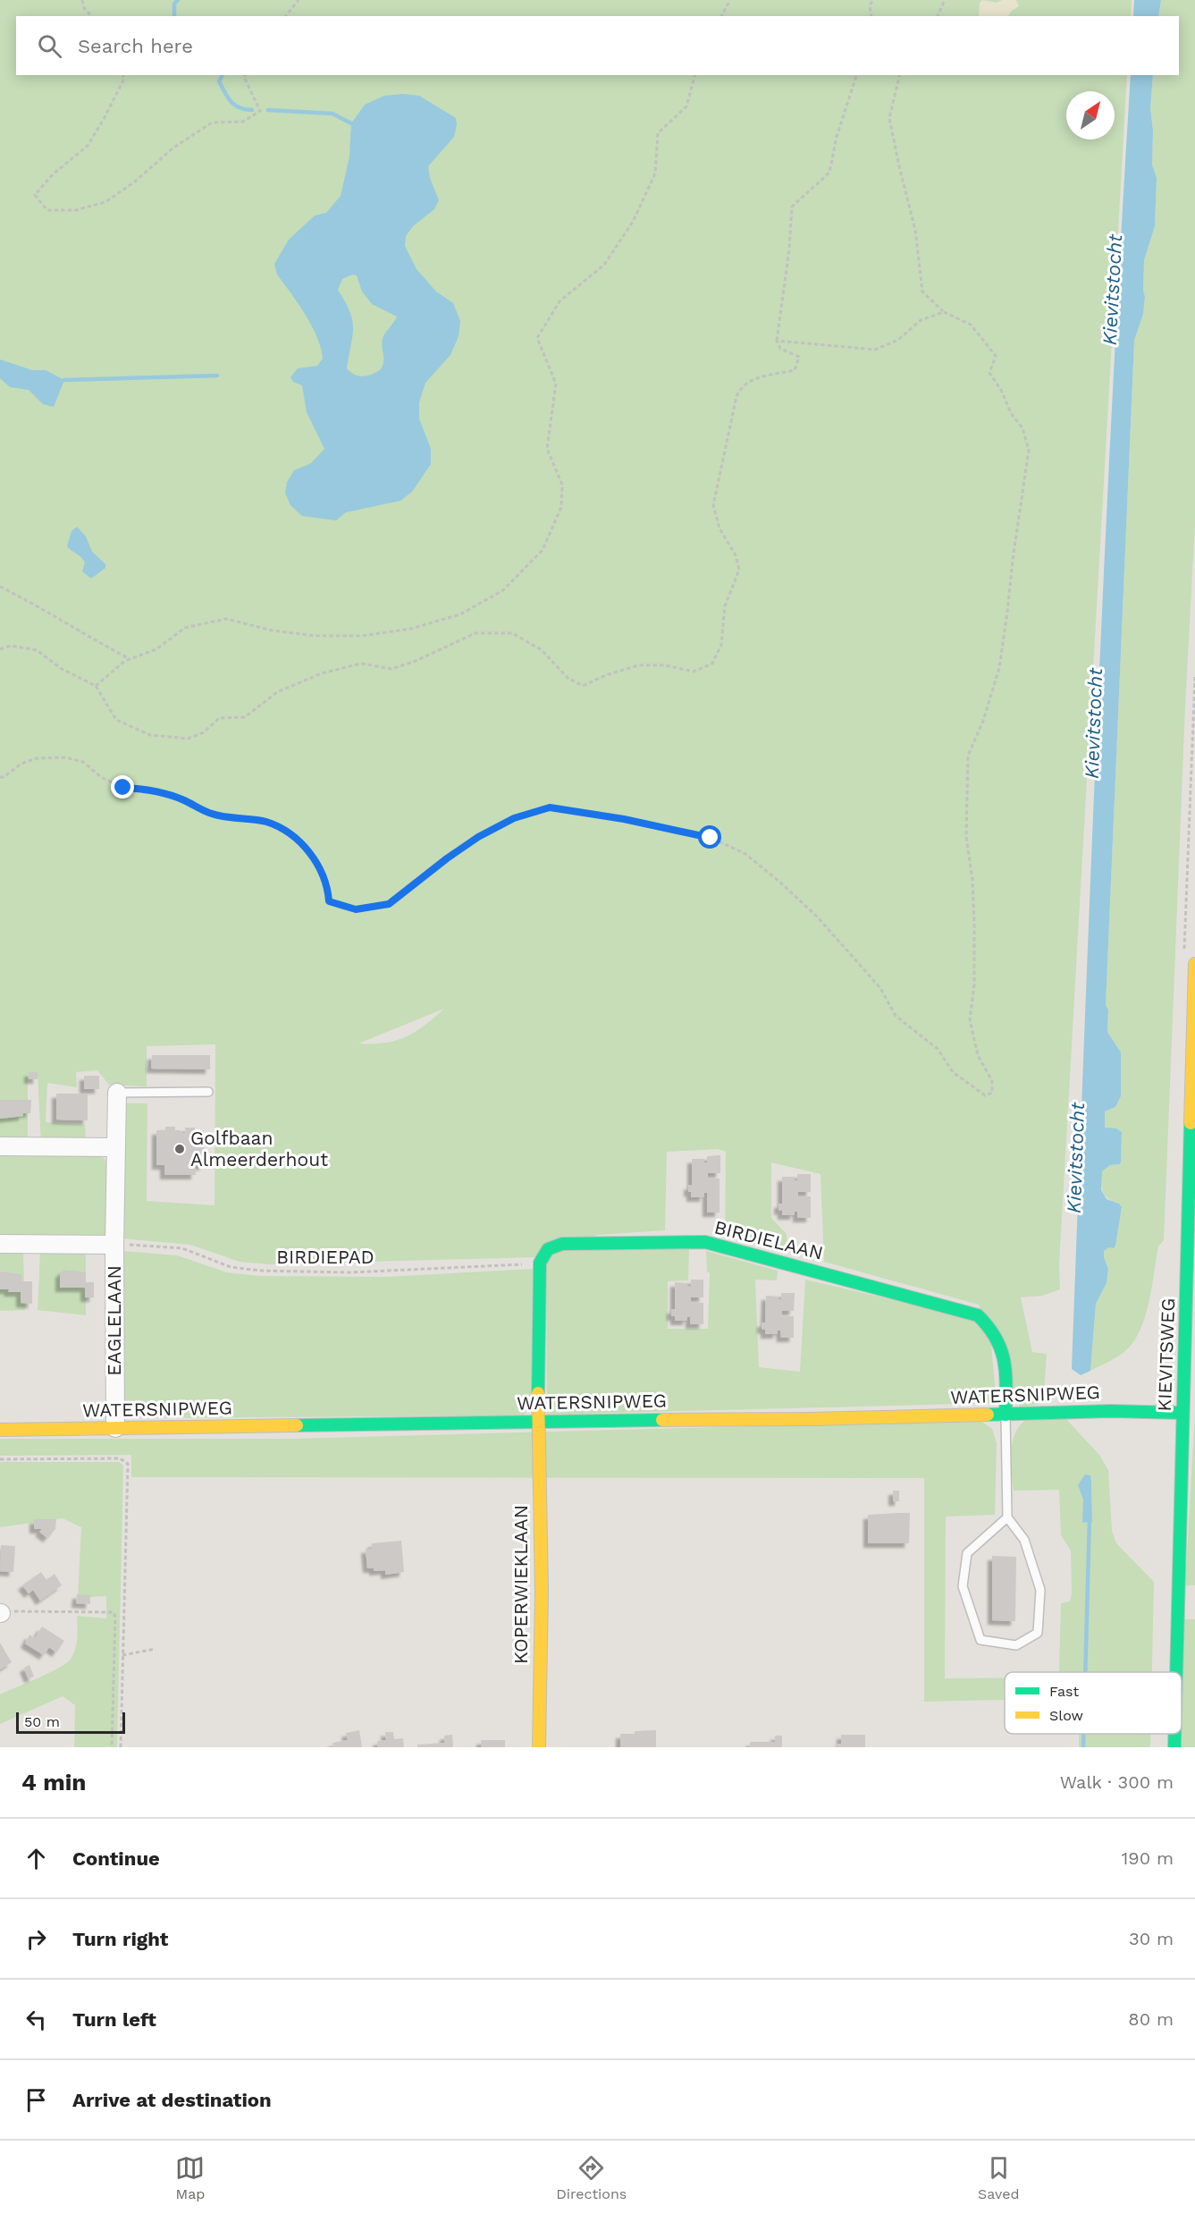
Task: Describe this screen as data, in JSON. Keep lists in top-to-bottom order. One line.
{"streets":{"street":["BIRDIELAAN","EAGLELAAN","KIEVITSWEG","WATERSNIPWEG","KOPERWIEKLAAN"],"path":["BIRDIEPAD"]},"crossings":[["BIRDIELAAN","BIRDIEPAD"],["BIRDIELAAN","WATERSNIPWEG"],["BIRDIEPAD","EAGLELAAN"],["EAGLELAAN","WATERSNIPWEG"],["KIEVITSWEG","WATERSNIPWEG"],["WATERSNIPWEG","KOPERWIEKLAAN"]],"water":["Kievitstocht"],"places":["Golfbaan Almeerderhout"],"legend":["Fast","Slow"],"scale_bar":"50 m","north":"top right","page":{"search":"Search here","scale":"50 m","heading":["4 min","Walk · 300 m"],"list":[["Continue","190 m"],["Turn right","30 m"],["Turn left","80 m"],"Arrive at destination"],"nav":["Map","Directions","Saved"]}}
